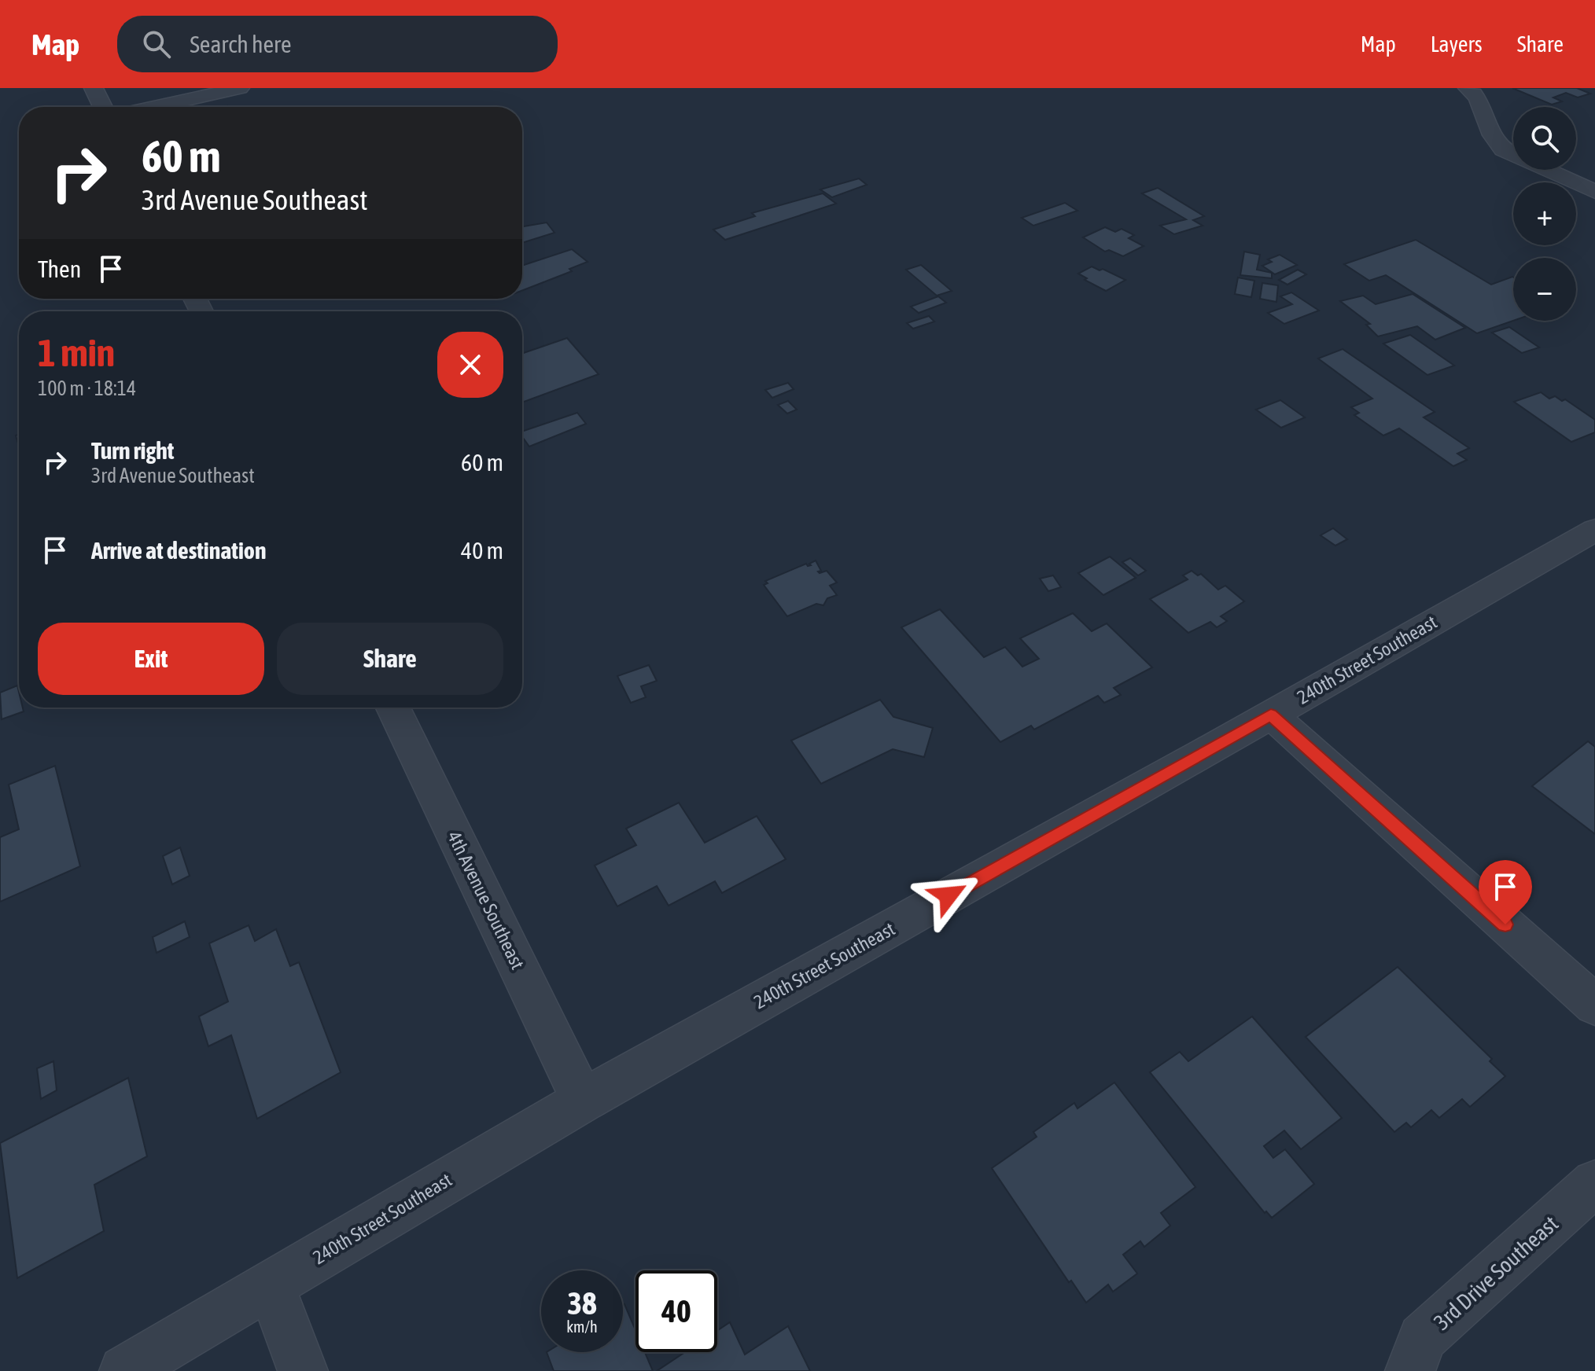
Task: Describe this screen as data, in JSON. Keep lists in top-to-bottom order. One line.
{"streets":{"street":["240th Street Southeast","4th Avenue Southeast","3rd Drive Southeast"]},"crossings":[["240th Street Southeast","4th Avenue Southeast"]],"page":{"header":"Map","search":"Search here","nav":["Map","Layers","Share"],"map_buttons":["+","−"],"turn":["60 m","3rd Avenue Southeast"],"then":"Then","heading":["1 min","100 m · 18:14"],"list":[{"name":"Turn right","note":"3rd Avenue Southeast","value":"60 m"},{"name":"Arrive at destination","value":"40 m"}],"buttons":["Exit","Share"],"speed":"38 km/h","limit":"40"}}
